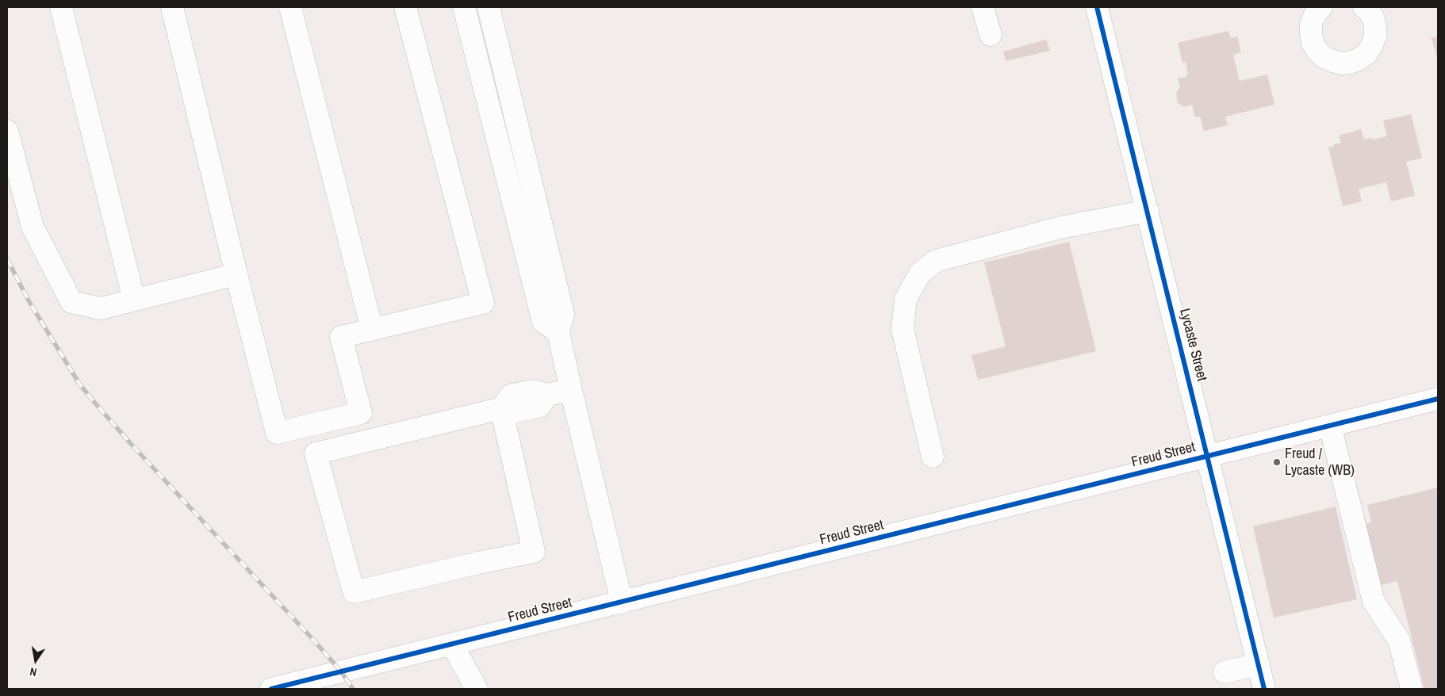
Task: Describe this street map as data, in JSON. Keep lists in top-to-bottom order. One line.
{"streets":{"street":["Lycaste Street","Freud Street"]},"crossings":[["Lycaste Street","Freud Street"]],"places":["Freud / Lycaste (WB)"],"north":"bottom"}
